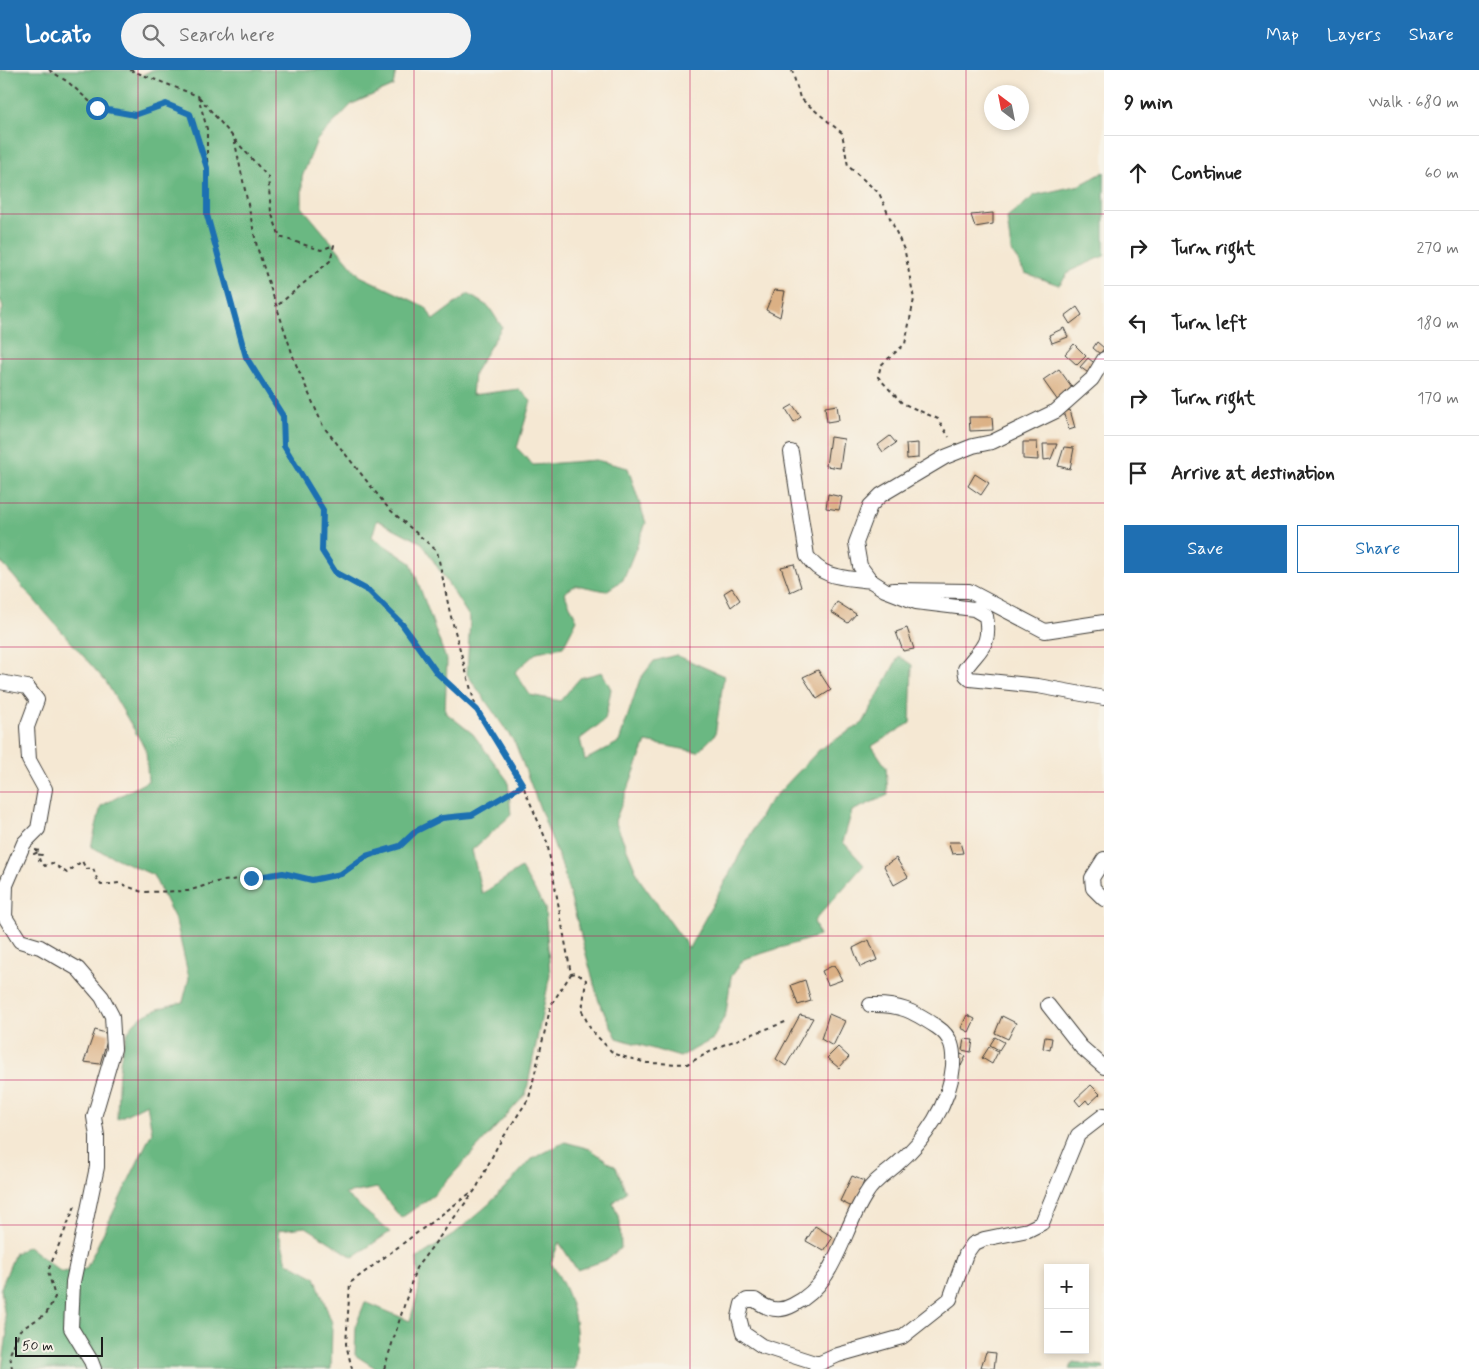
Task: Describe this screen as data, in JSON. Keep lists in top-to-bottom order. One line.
{"scale_bar":"50 m","north":"top left","page":{"header":"Locato","search":"Search here","nav":["Map","Layers","Share"],"heading":["9 min","Walk · 680 m"],"list":[["Continue","60 m"],["Turn right","270 m"],["Turn left","180 m"],["Turn right","170 m"],"Arrive at destination"],"buttons":["Save","Share"],"map_buttons":["+","−"],"scale":"50 m"}}
